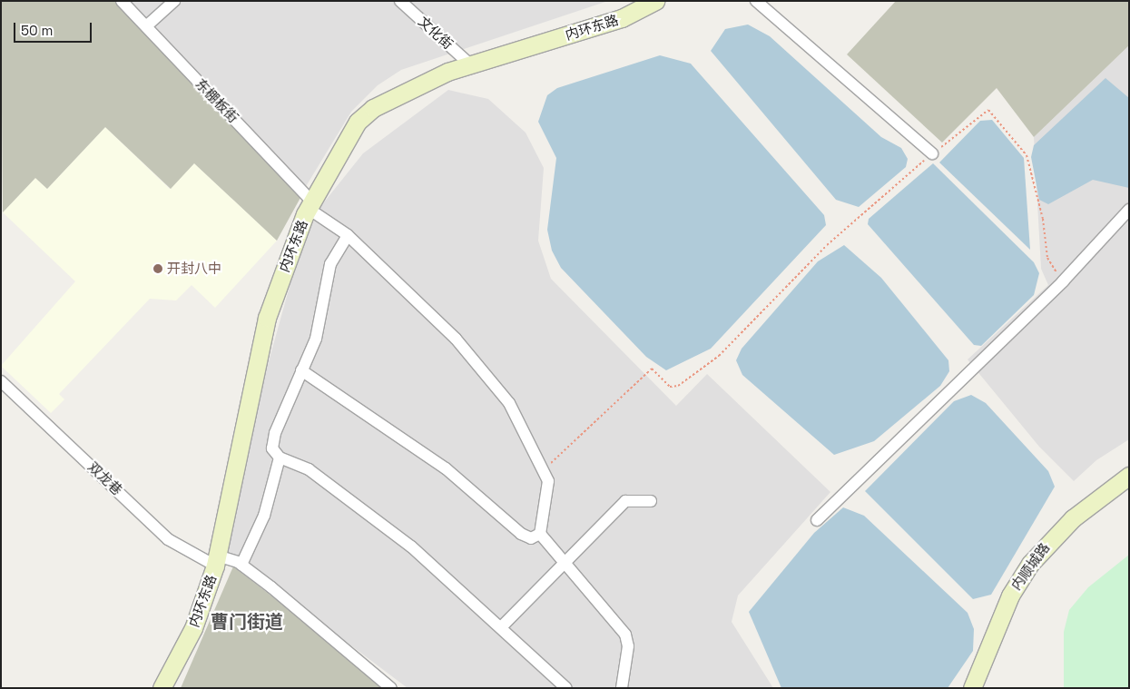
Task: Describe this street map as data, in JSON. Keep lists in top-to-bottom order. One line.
{"streets":{"street":["内环东路","文化街","东棚板街","双龙巷","内顺城路"]},"crossings":[["内环东路","文化街"],["内环东路","东棚板街"],["内环东路","双龙巷"]],"districts":["曹门街道"],"places":["开封八中"],"scale_bar":"50 m"}
